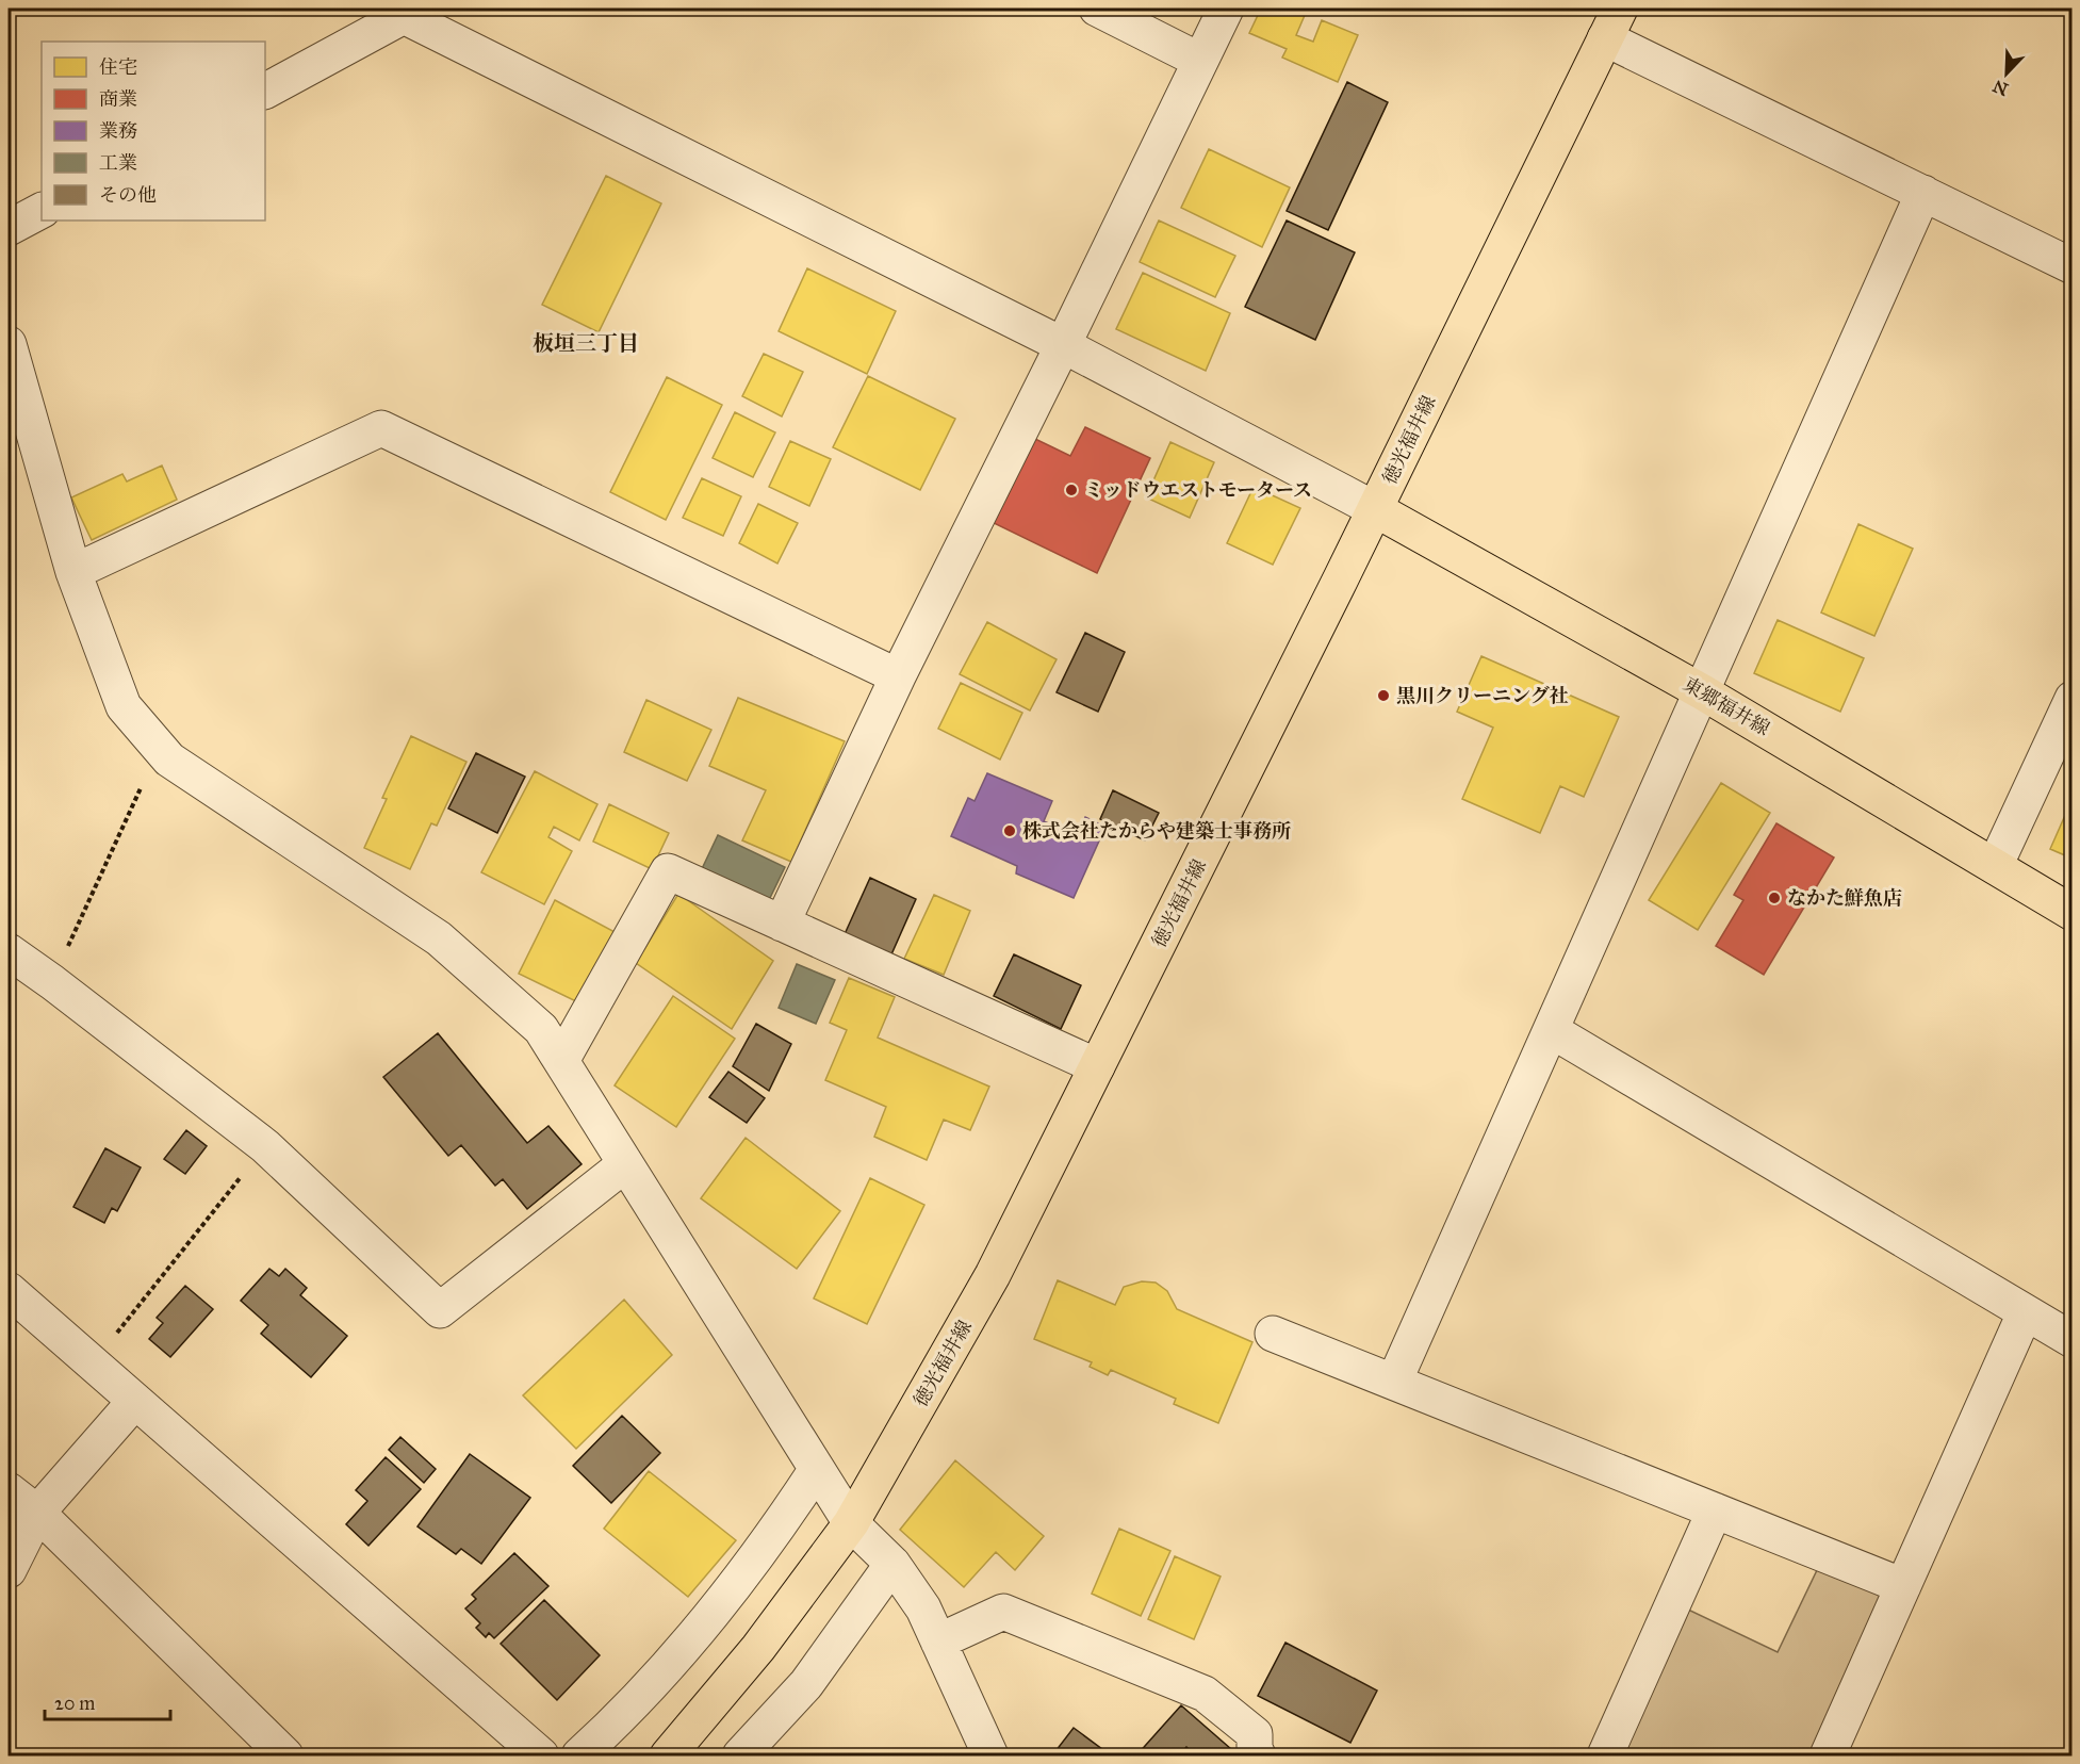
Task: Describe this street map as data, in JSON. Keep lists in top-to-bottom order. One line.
{"streets":{"main road":["徳光福井線","東郷福井線"]},"crossings":[["徳光福井線","東郷福井線"]],"districts":["板垣三丁目"],"places":["ミッドウエストモータース","黒川クリーニング社","株式会社たからや建築士事務所","なかた鮮魚店"],"legend":["住宅","商業","業務","工業","その他"],"scale_bar":"20 m","north":"bottom left"}
